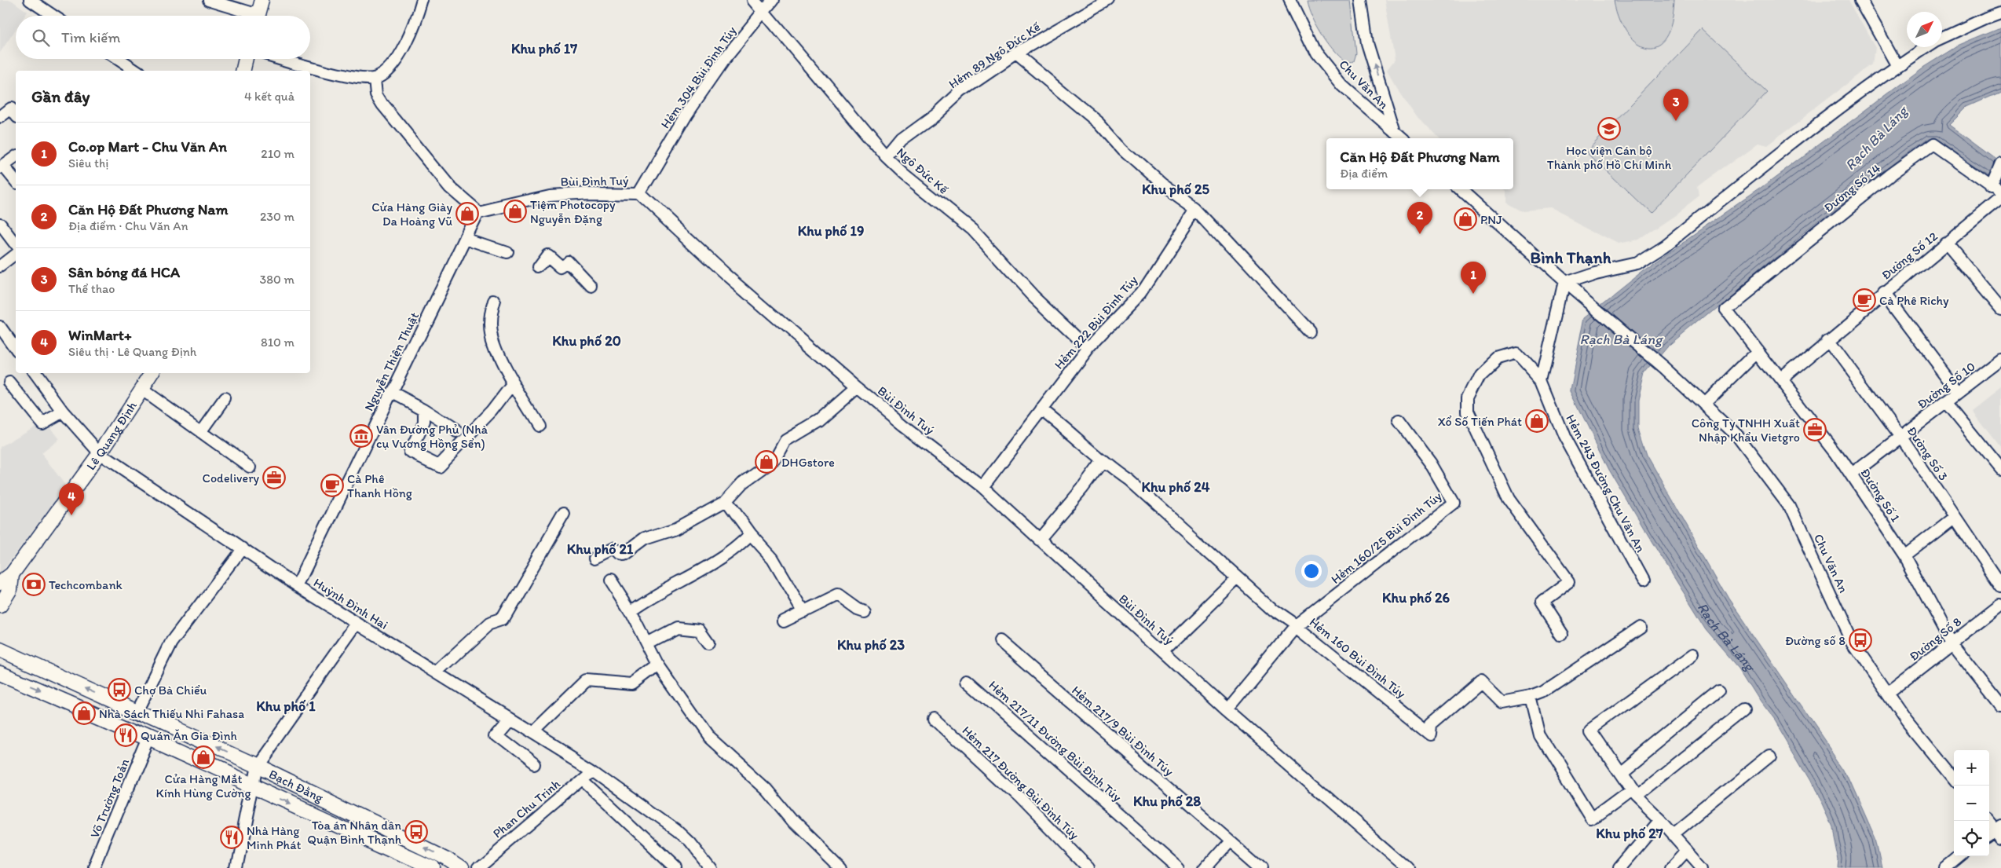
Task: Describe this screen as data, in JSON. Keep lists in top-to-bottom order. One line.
{"streets":{"main road":["Lê Quang Định","Bạch Đằng"],"street":["Hẻm 89 Ngô Đức Kế","Hẻm 304 Bùi Đình Túy","Chu Văn An","Ngô Đức Kế","Bùi Đình Tuý","Đường Số 14","Đường Số 12","Hẻm 222 Bùi Đình Túy","Nguyễn Thiện Thuật","Đường Số 10","Đường Số 3","Hẻm 243 Đường Chu Văn An","Đường Số 1","Hẻm 160/25 Bùi Đình Túy","Huỳnh Đình Hai","Đường Số 8","Hẻm 160 Bùi Đình Túy","Hẻm 217/9 Bùi Đình Túy","Hẻm 217/11 Đường Bùi Đình Túy","Hẻm 217 Đường Bùi Đình Túy","Võ Trường Toản","Phan Chu Trinh"]},"crossings":[["Hẻm 89 Ngô Đức Kế","Ngô Đức Kế"],["Hẻm 304 Bùi Đình Túy","Ngô Đức Kế"],["Hẻm 304 Bùi Đình Túy","Bùi Đình Tuý"],["Chu Văn An","Đường Số 8"],["Ngô Đức Kế","Hẻm 222 Bùi Đình Túy"],["Bùi Đình Tuý","Hẻm 222 Bùi Đình Túy"],["Bùi Đình Tuý","Nguyễn Thiện Thuật"],["Bùi Đình Tuý","Hẻm 160 Bùi Đình Túy"],["Đường Số 14","Đường Số 1"],["Đường Số 12","Đường Số 3"],["Đường Số 12","Đường Số 1"],["Nguyễn Thiện Thuật","Huỳnh Đình Hai"],["Đường Số 10","Đường Số 3"],["Đường Số 10","Đường Số 1"],["Lê Quang Định","Huỳnh Đình Hai"],["Đường Số 1","Đường Số 8"],["Hẻm 160/25 Bùi Đình Túy","Hẻm 160 Bùi Đình Túy"],["Huỳnh Đình Hai","Phan Chu Trinh"],["Bạch Đằng","Võ Trường Toản"]],"districts":["Khu phố 17","Khu phố 25","Khu phố 19","Bình Thạnh","Khu phố 20","Khu phố 24","Khu phố 21","Khu phố 26","Khu phố 23","Khu phố 1","Khu phố 28","Khu phố 27"],"water":["Rạch Bà Láng"],"places":{"school or university":["Học viện Cán bộ Thành phố Hồ Chí Minh"],"shop":["Tiệm Photocopy Nguyễn Đặng","Cửa Hàng Giày Da Hoàng Vũ","PNJ","Xổ Số Tiến Phát","DHGstore","Nhà Sách Thiếu Nhi Fahasa","Cửa Hàng Mắt Kính Hùng Cường"],"cafe":["Cà Phê Richy","Cà Phê Thanh Hồng"],"office":["Công Ty TNHH Xuất Nhập Khẩu Vietgro","Codelivery"],"museum":["Vân Đường Phủ (Nhà cụ Vương Hồng Sển)"],"bank":["Techcombank"],"bus stop":["Đường số 8","Chợ Bà Chiểu","Tòa án Nhân dân Quận Bình Thạnh"],"restaurant":["Quán Ăn Gia Đình","Nhà Hàng Minh Phát"]},"north":"top right","page":{"search":"Tìm kiếm","heading":["Gần đây","4 kết quả"],"pins":["3","2","1","4"],"list":[{"mark":"1","name":"Co.op Mart - Chu Văn An","note":"Siêu thị","value":"210 m"},{"mark":"2","name":"Căn Hộ Đất Phương Nam","note":"Địa điểm · Chu Văn An","value":"230 m"},{"mark":"3","name":"Sân bóng đá HCA","note":"Thể thao","value":"380 m"},{"mark":"4","name":"WinMart+","note":"Siêu thị · Lê Quang Định","value":"810 m"}],"popup":["Căn Hộ Đất Phương Nam","Địa điểm"],"map_buttons":["+","−"]}}
